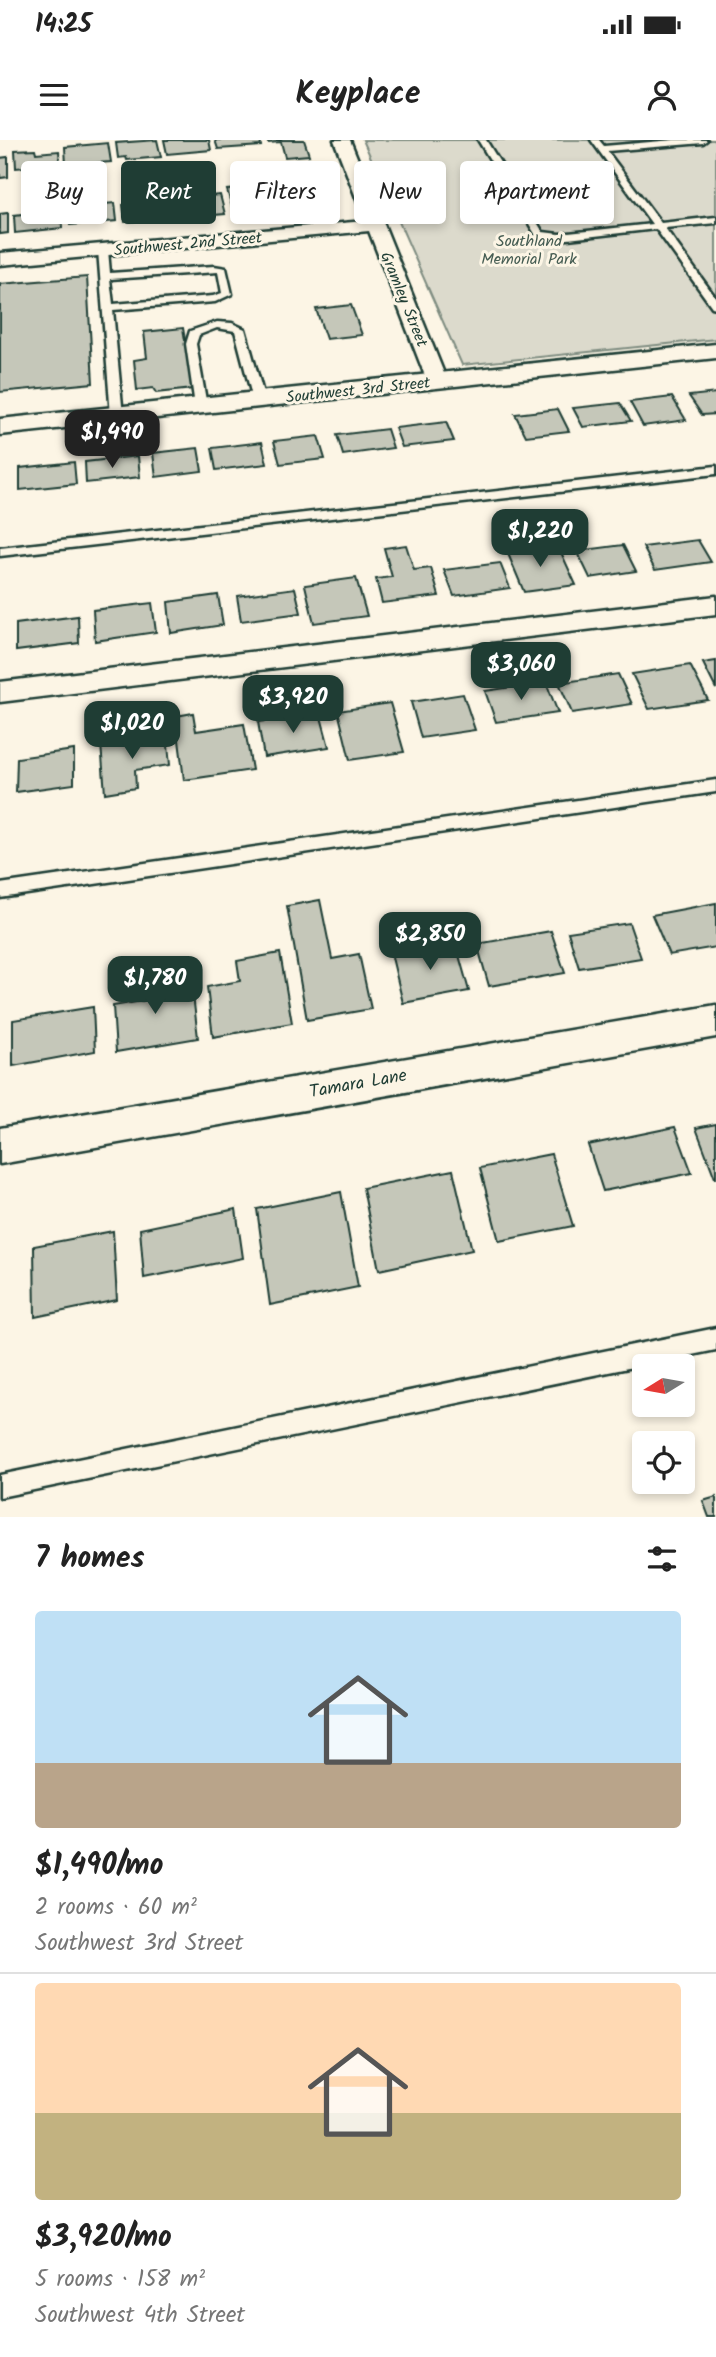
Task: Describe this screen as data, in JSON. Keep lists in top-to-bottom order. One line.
{"streets":{"street":["Southwest 2nd Street","Gramley Street","Southwest 3rd Street","Tamara Lane"]},"crossings":[["Southwest 2nd Street","Gramley Street"],["Gramley Street","Southwest 3rd Street"]],"parks":["Southland Memorial Park"],"north":"left","page":{"status":"14:25","header":"Keyplace","chip":["Buy","Rent","Filters","New","Apartment"],"price":["$1,490","$1,220","$3,060","$3,920","$1,020","$2,850","$1,780"],"heading":"7 homes","list":[{"name":"$1,490/mo","note":"2 rooms · 60 m² · Southwest 3rd Street"},{"name":"$3,920/mo","note":"5 rooms · 158 m² · Southwest 4th Street"}]}}
